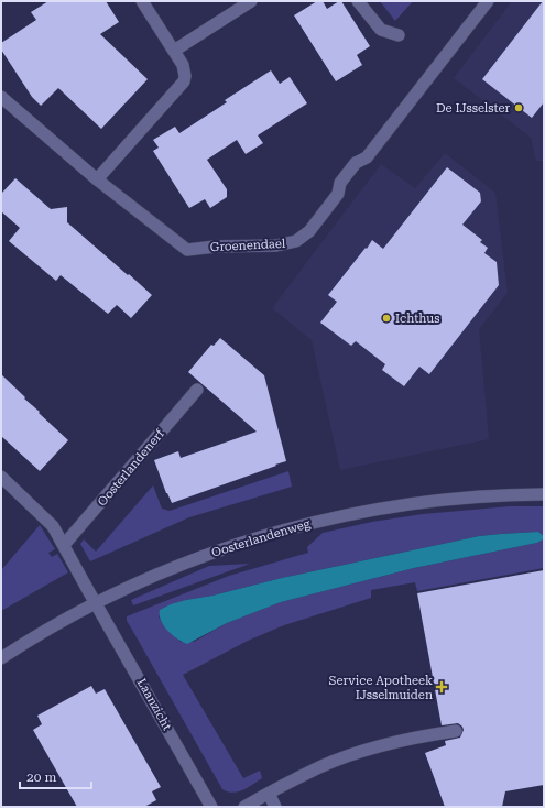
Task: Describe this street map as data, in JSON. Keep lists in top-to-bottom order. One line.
{"streets":{"street":["Groenendael","Oosterlandenerf","Oosterlandenweg","Laanzicht"]},"crossings":[["Oosterlandenweg","Laanzicht"]],"places":{"other":["De IJsselster","Ichthus"],"health":["Service Apotheek IJsselmuiden"]},"scale_bar":"20 m"}
